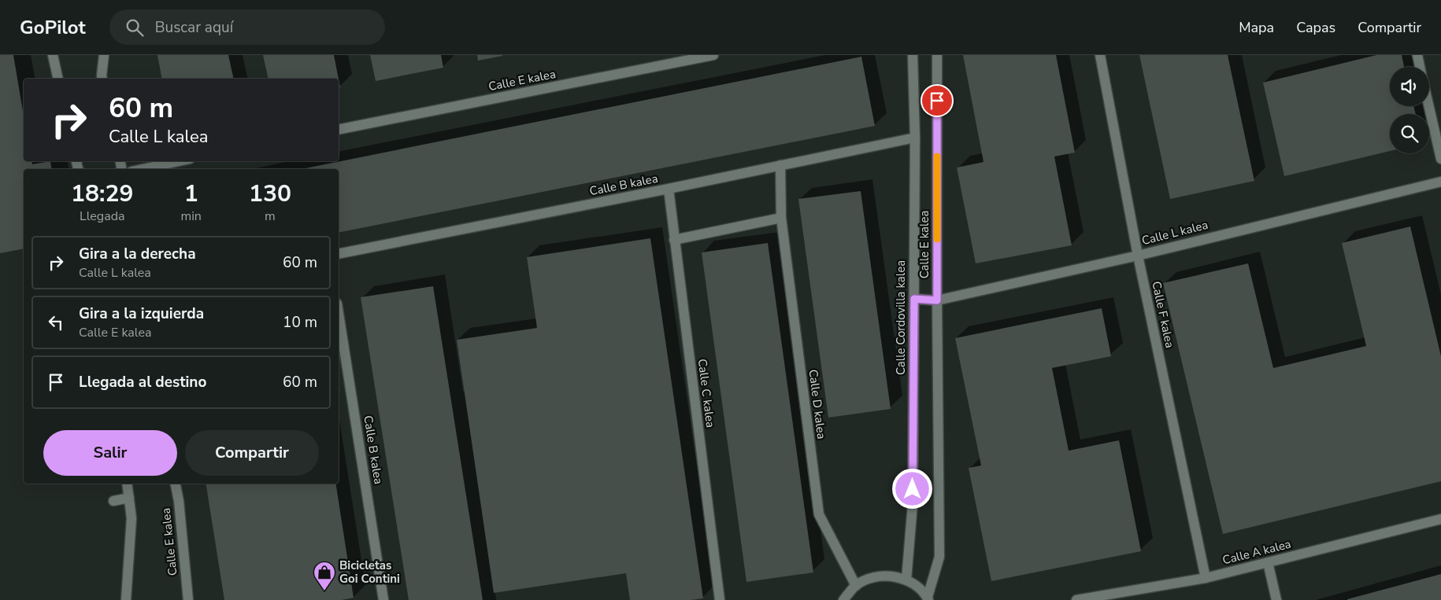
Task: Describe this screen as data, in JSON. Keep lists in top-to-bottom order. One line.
{"streets":{"street":["Calle E kalea","Calle B kalea","Calle L kalea","Calle F kalea","Calle Cordovilla kalea","Calle C kalea","Calle D kalea","Calle A kalea"]},"crossings":[["Calle E kalea","Calle L kalea"],["Calle B kalea","Calle Cordovilla kalea"],["Calle B kalea","Calle C kalea"],["Calle B kalea","Calle D kalea"],["Calle L kalea","Calle F kalea"],["Calle L kalea","Calle Cordovilla kalea"],["Calle F kalea","Calle A kalea"]],"places":{"shop":["Bicicletas Goi Contini"]},"page":{"header":"GoPilot","search":"Buscar aquí","nav":["Mapa","Capas","Compartir"],"turn":["60 m","Calle L kalea"],"eta":["18:29","Llegada","1","min","130","m"],"list":[{"name":"Gira a la derecha","note":"Calle L kalea","value":"60 m"},{"name":"Gira a la izquierda","note":"Calle E kalea","value":"10 m"},{"name":"Llegada al destino","value":"60 m"}],"buttons":["Salir","Compartir"]}}
